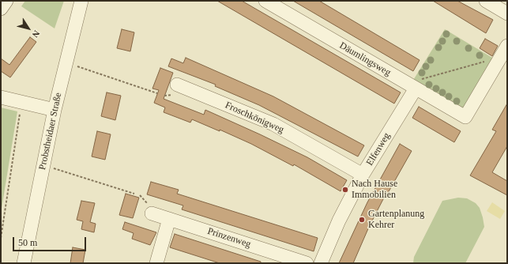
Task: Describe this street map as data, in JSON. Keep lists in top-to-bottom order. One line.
{"streets":{"street":["Däumlingsweg","Froschkönigweg","Probstheidaer Straße","Elfenweg","Prinzenweg"]},"crossings":[["Däumlingsweg","Elfenweg"],["Froschkönigweg","Elfenweg"]],"places":["Nach Hause Immobilien","Gartenplanung Kehrer"],"scale_bar":"50 m","north":"bottom right"}
